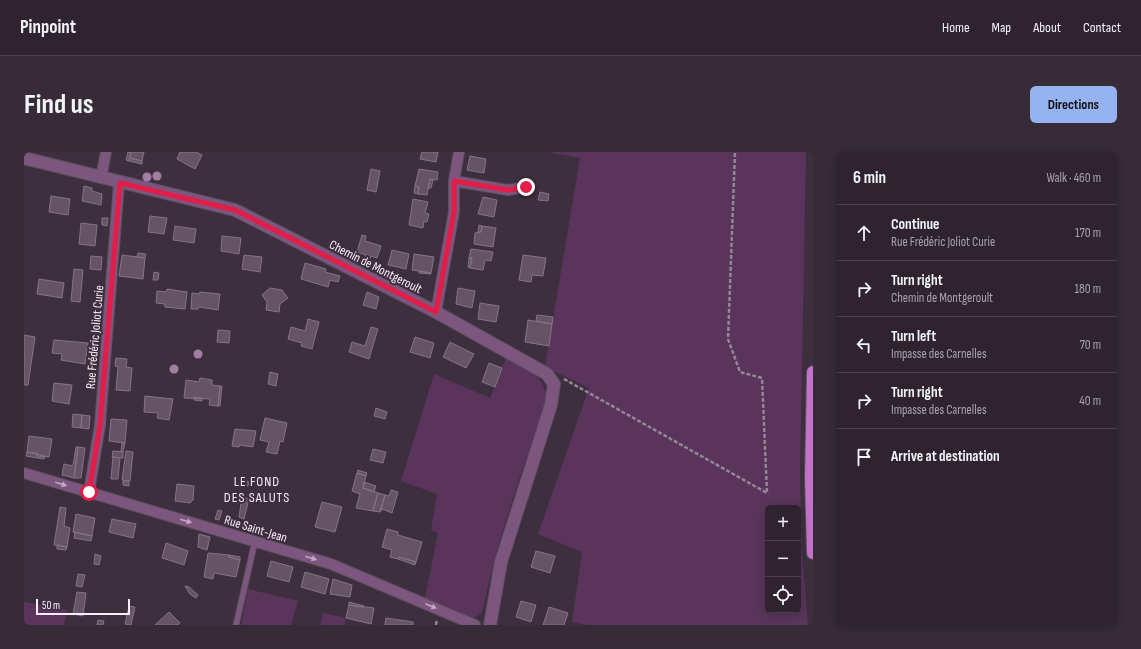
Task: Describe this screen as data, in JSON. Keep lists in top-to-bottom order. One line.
{"streets":{"street":["Chemin de Montgeroult","Rue Frédéric Joliot Curie","Rue Saint-Jean"]},"crossings":[["Chemin de Montgeroult","Rue Frédéric Joliot Curie"],["Rue Frédéric Joliot Curie","Rue Saint-Jean"]],"one_way":["Rue Saint-Jean"],"districts":["LE FOND DES SALUTS"],"scale_bar":"50 m","page":{"header":"Pinpoint","nav":["Home","Map","About","Contact"],"buttons":"Directions","title":"Find us","heading":["6 min","Walk · 460 m"],"list":[["Continue","Rue Frédéric Joliot Curie","170 m"],["Turn right","Chemin de Montgeroult","180 m"],["Turn left","Impasse des Carnelles","70 m"],["Turn right","Impasse des Carnelles","40 m"],"Arrive at destination"],"map_buttons":["+","−"],"scale":"50 m"}}
